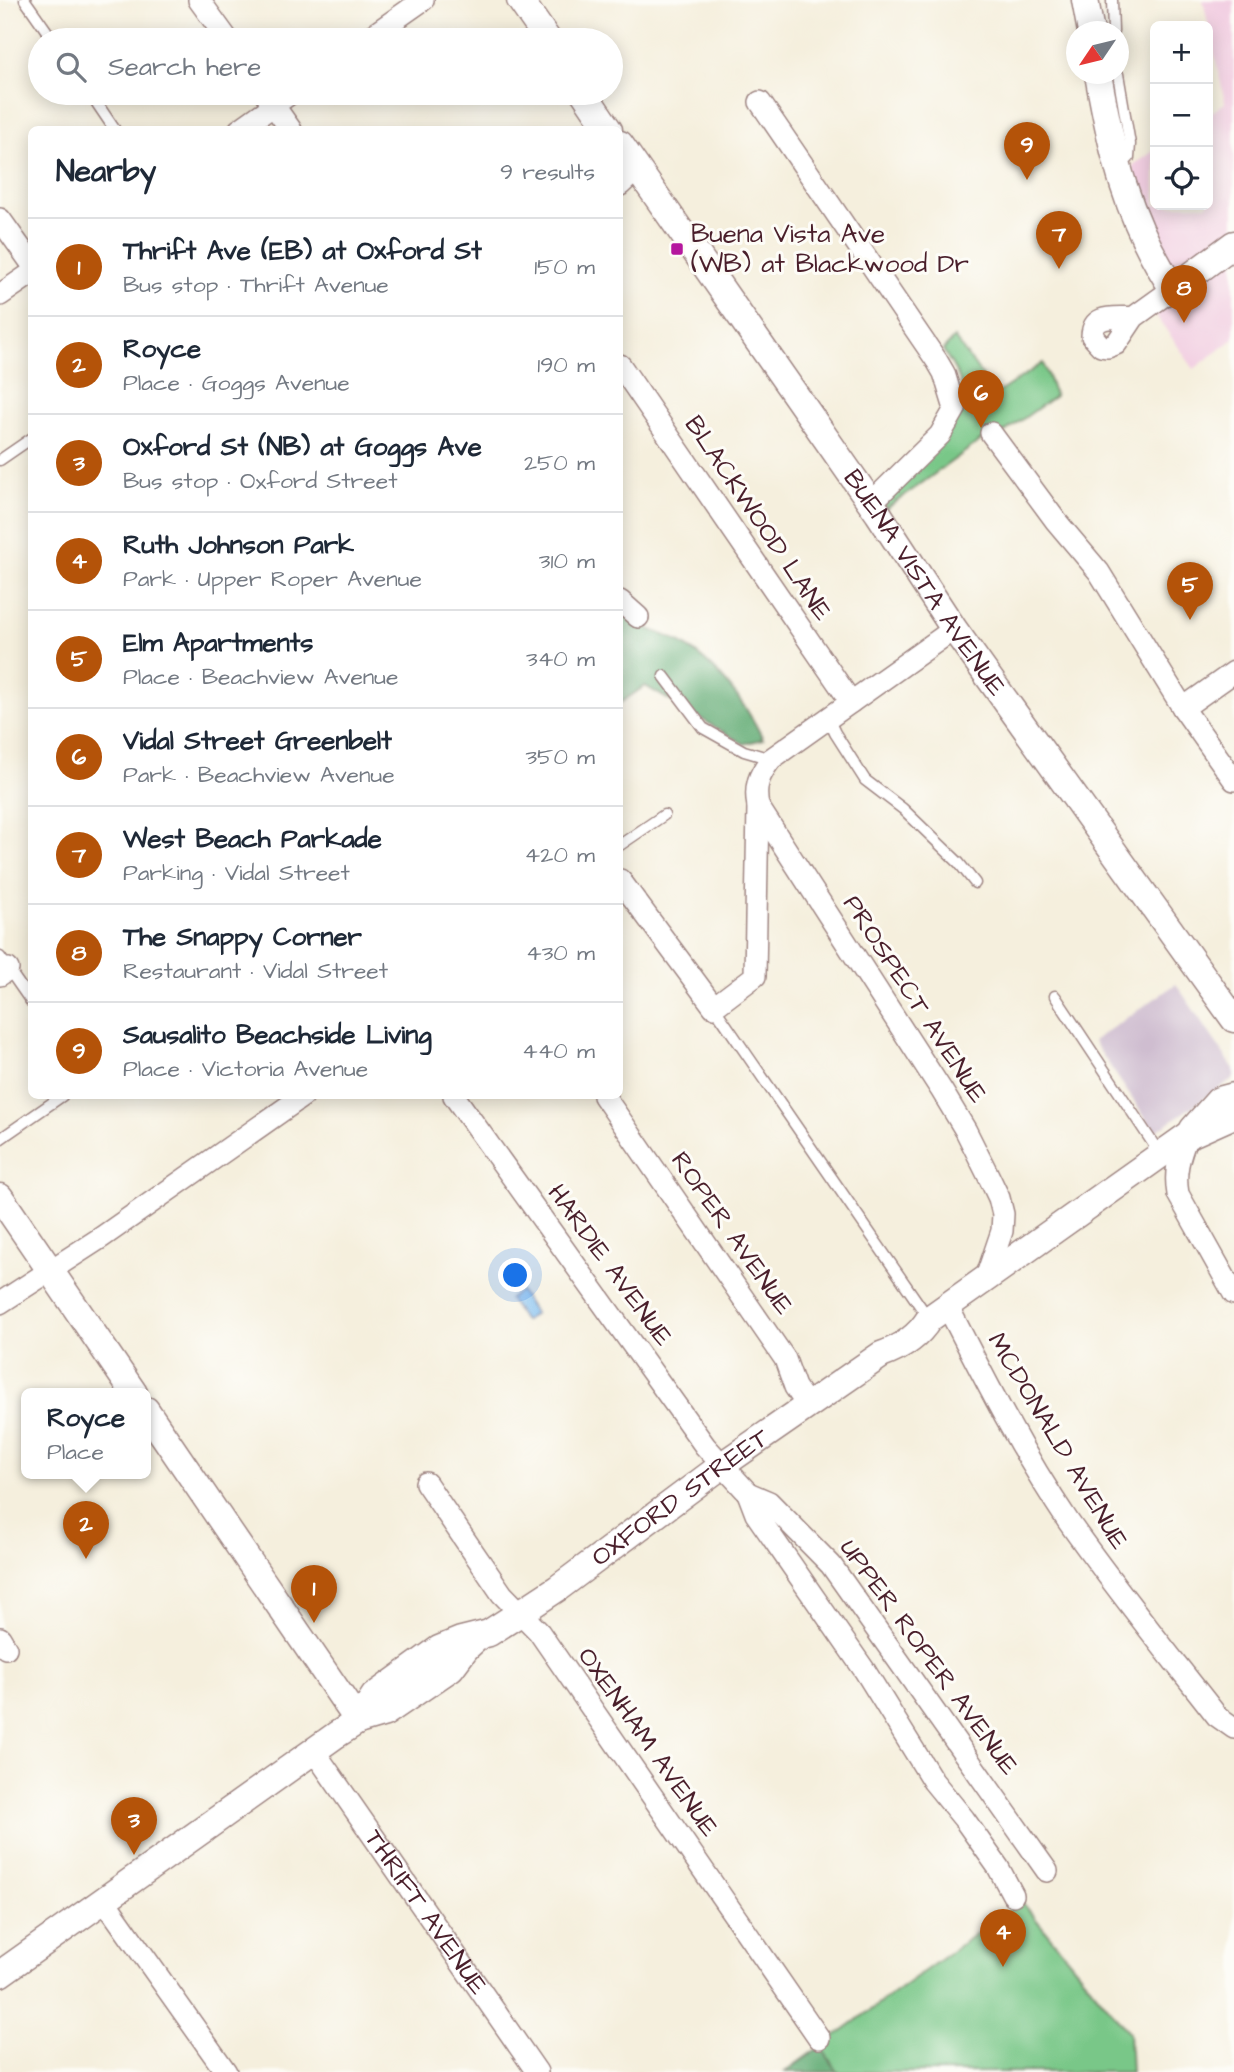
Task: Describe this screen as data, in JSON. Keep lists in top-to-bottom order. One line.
{"streets":{"street":["BLACKWOOD LANE","BUENA VISTA AVENUE","PROSPECT AVENUE","ROPER AVENUE","HARDIE AVENUE","MCDONALD AVENUE","OXFORD STREET","UPPER ROPER AVENUE","OXENHAM AVENUE","THRIFT AVENUE"]},"crossings":[["PROSPECT AVENUE","OXFORD STREET"],["ROPER AVENUE","OXFORD STREET"],["HARDIE AVENUE","OXFORD STREET"],["HARDIE AVENUE","UPPER ROPER AVENUE"],["MCDONALD AVENUE","OXFORD STREET"],["OXFORD STREET","UPPER ROPER AVENUE"],["OXFORD STREET","OXENHAM AVENUE"],["OXFORD STREET","THRIFT AVENUE"]],"places":{"transit":["Buena Vista Ave (WB) at Blackwood Dr"]},"north":"bottom left","page":{"map_buttons":["+","−"],"search":"Search here","pins":["9","7","8","6","5","2","1","3","4"],"heading":["Nearby","9 results"],"list":[{"mark":"1","name":"Thrift Ave (EB) at Oxford St","note":"Bus stop · Thrift Avenue","value":"150 m"},{"mark":"2","name":"Royce","note":"Place · Goggs Avenue","value":"190 m"},{"mark":"3","name":"Oxford St (NB) at Goggs Ave","note":"Bus stop · Oxford Street","value":"250 m"},{"mark":"4","name":"Ruth Johnson Park","note":"Park · Upper Roper Avenue","value":"310 m"},{"mark":"5","name":"Elm Apartments","note":"Place · Beachview Avenue","value":"340 m"},{"mark":"6","name":"Vidal Street Greenbelt","note":"Park · Beachview Avenue","value":"350 m"},{"mark":"7","name":"West Beach Parkade","note":"Parking · Vidal Street","value":"420 m"},{"mark":"8","name":"The Snappy Corner","note":"Restaurant · Vidal Street","value":"430 m"},{"mark":"9","name":"Sausalito Beachside Living","note":"Place · Victoria Avenue","value":"440 m"}],"popup":["Royce","Place"]}}
